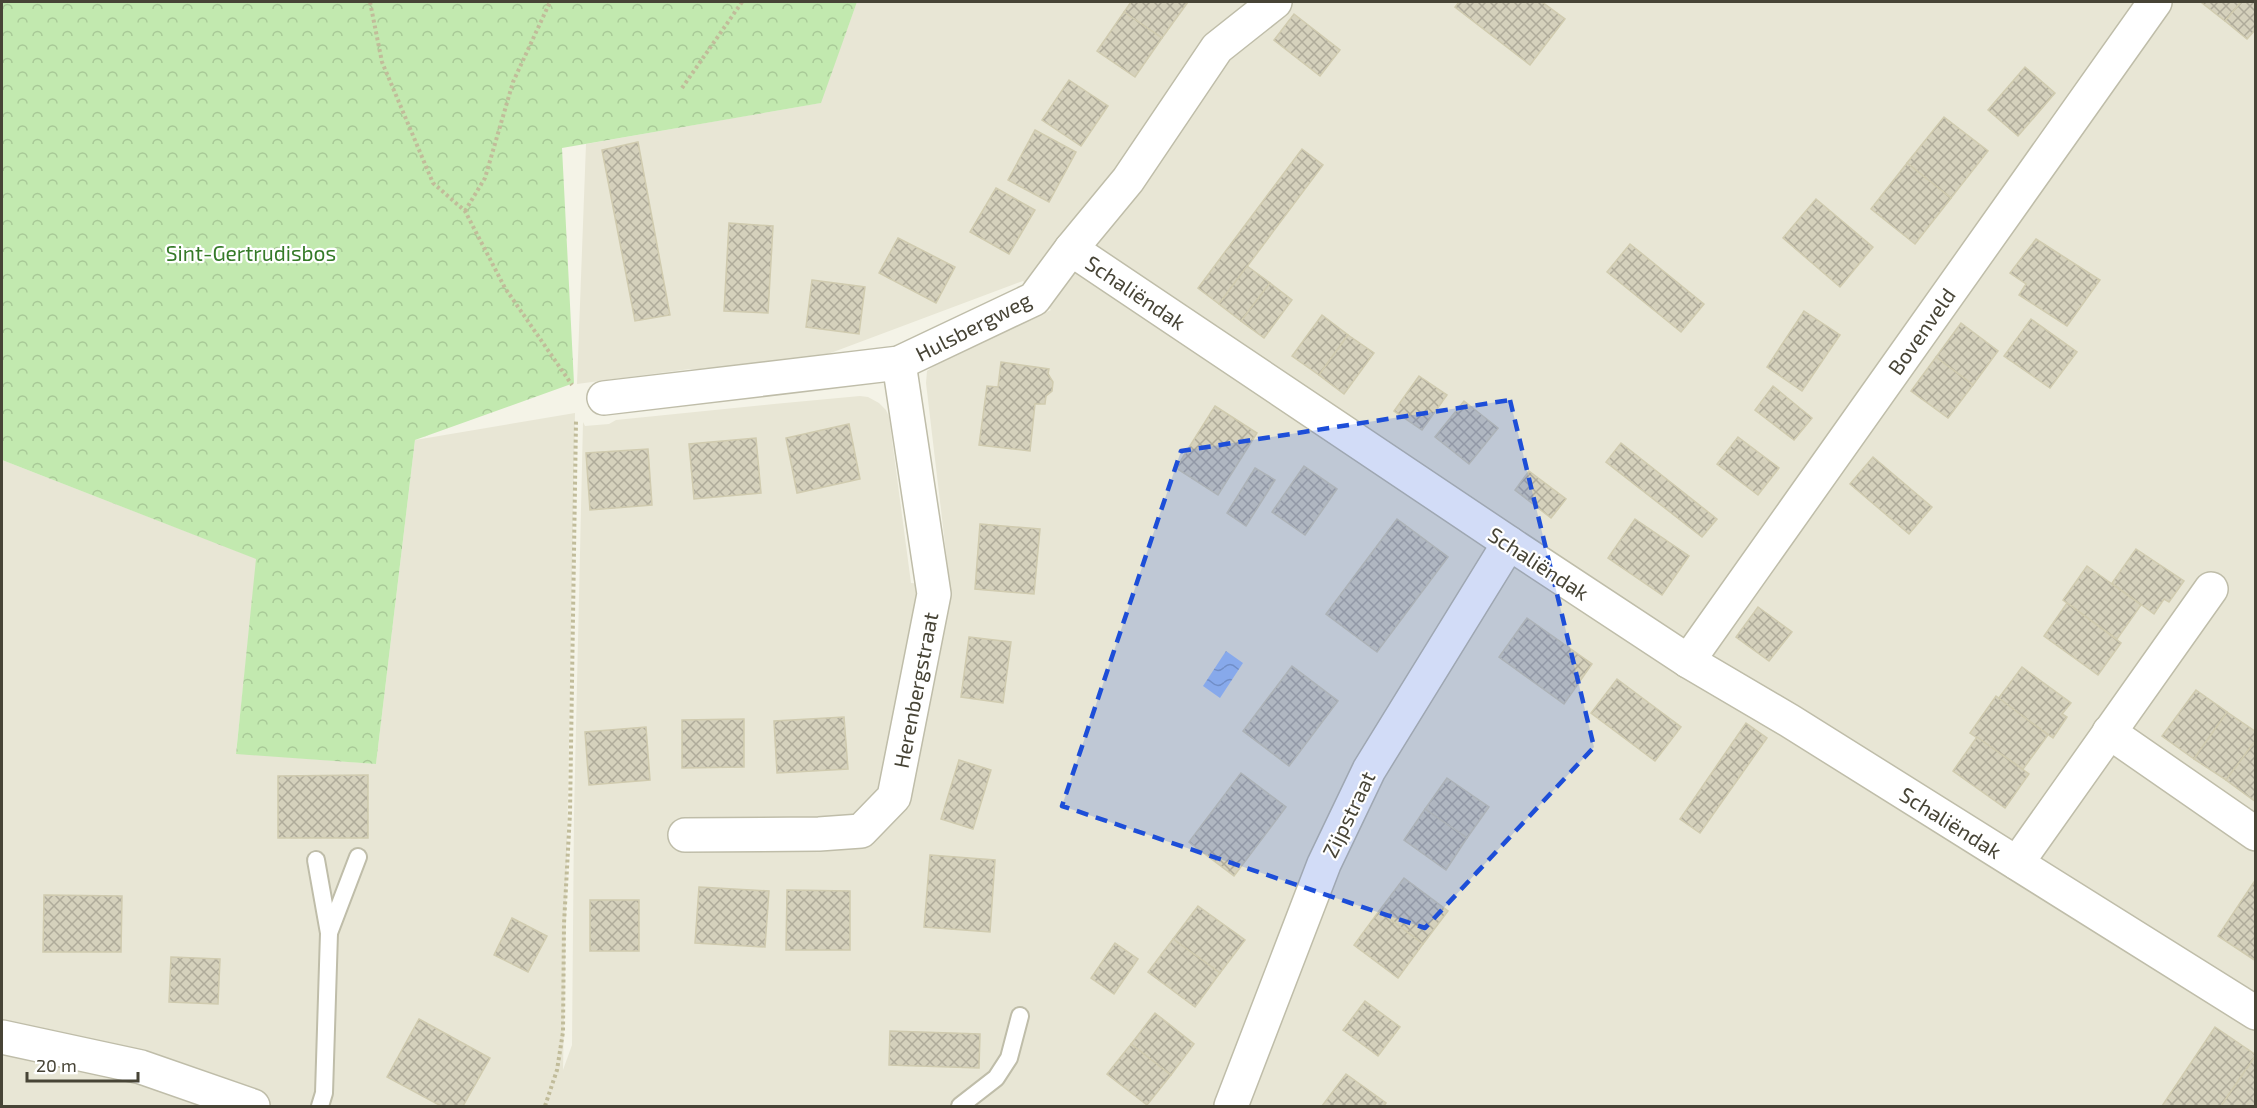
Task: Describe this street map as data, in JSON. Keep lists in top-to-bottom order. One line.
{"streets":{"street":["Schaliëndak","Hulsbergweg","Bovenveld","Herenbergstraat","Zijpstraat"]},"crossings":[["Schaliëndak","Hulsbergweg"],["Schaliëndak","Bovenveld"],["Schaliëndak","Zijpstraat"],["Hulsbergweg","Herenbergstraat"]],"parks":["Sint-Gertrudisbos"],"scale_bar":"20 m"}
